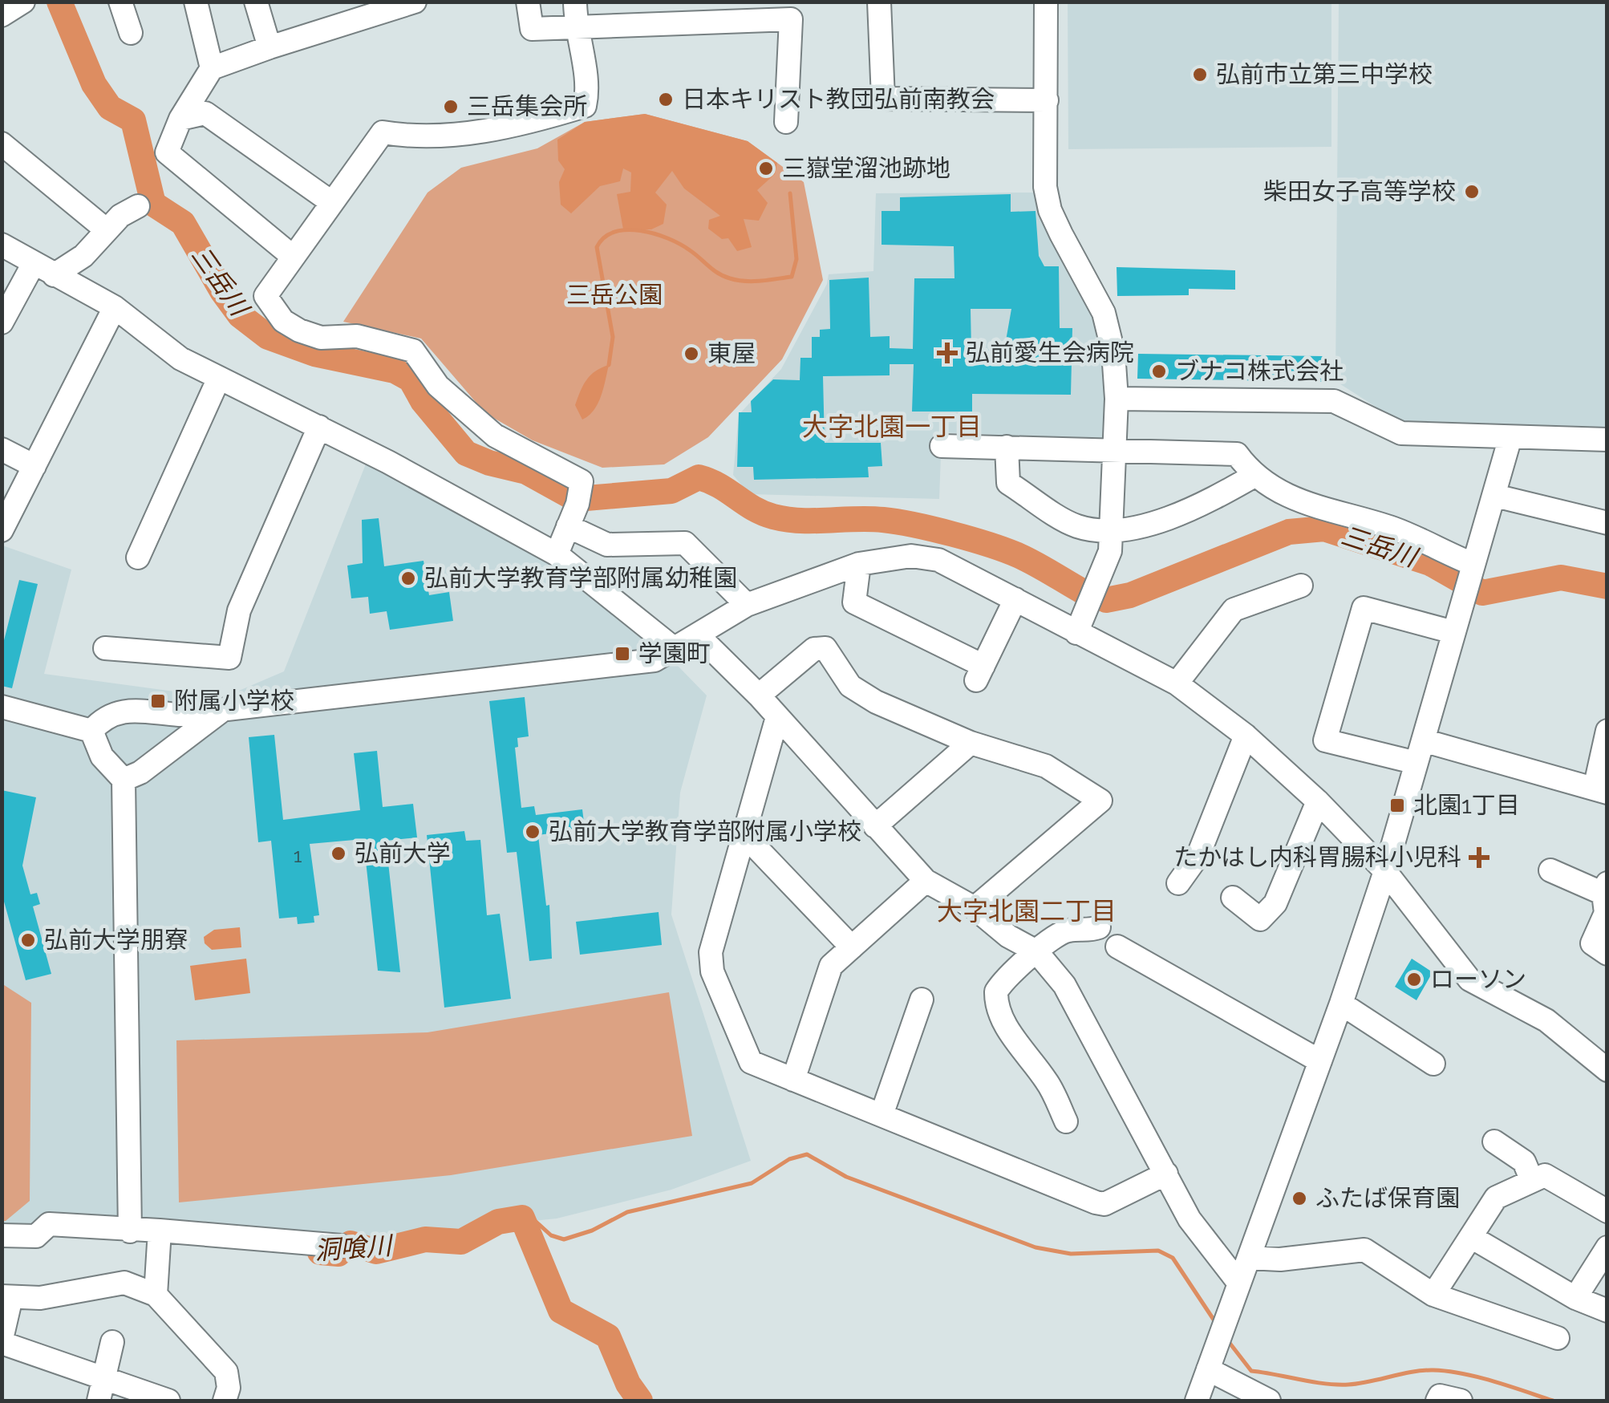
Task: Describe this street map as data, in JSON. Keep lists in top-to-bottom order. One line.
{"districts":["大字北園一丁目","大字北園二丁目"],"water":["三岳川","洞喰川"],"parks":["三岳公園"],"places":{"other":["弘前市立第三中学校","日本キリスト教団弘前南教会","三岳集会所","三嶽堂溜池跡地","柴田女子高等学校","東屋","ブナコ株式会社","弘前大学教育学部附属幼稚園","弘前大学教育学部附属小学校","弘前大学","弘前大学朋寮","ローソン","ふたば保育園"],"health":["弘前愛生会病院","たかはし内科胃腸科小児科"],"transit":["学園町","附属小学校","北園1丁目"]},"house_numbers":["1"]}
